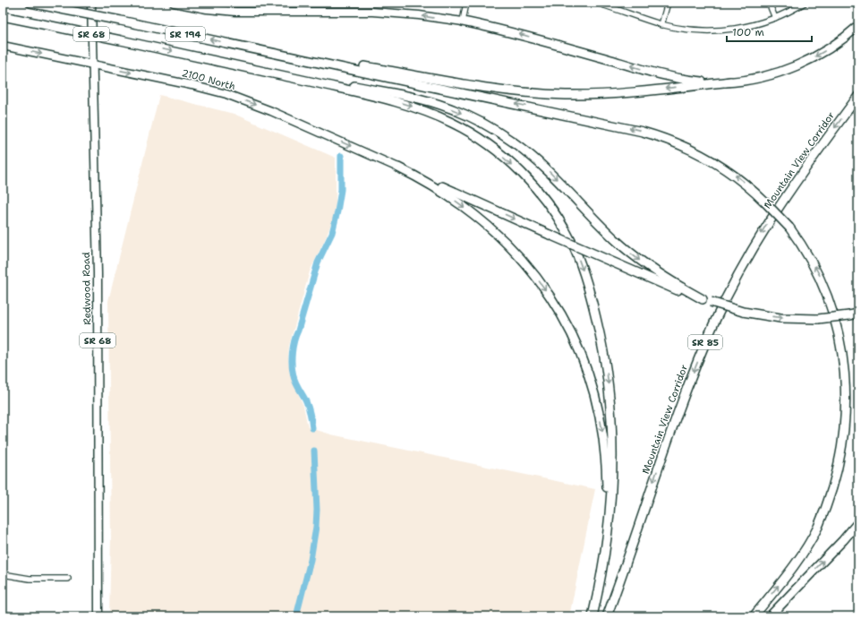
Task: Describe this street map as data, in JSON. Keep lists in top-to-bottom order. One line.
{"streets":{"highway":["SR 194","Mountain View Corridor","SR 85"],"main road":["SR 68","2100 North","Redwood Road"]},"crossings":[["2100 North","Redwood Road"]],"one_way":["2100 North","Mountain View Corridor"],"scale_bar":"100 m"}
